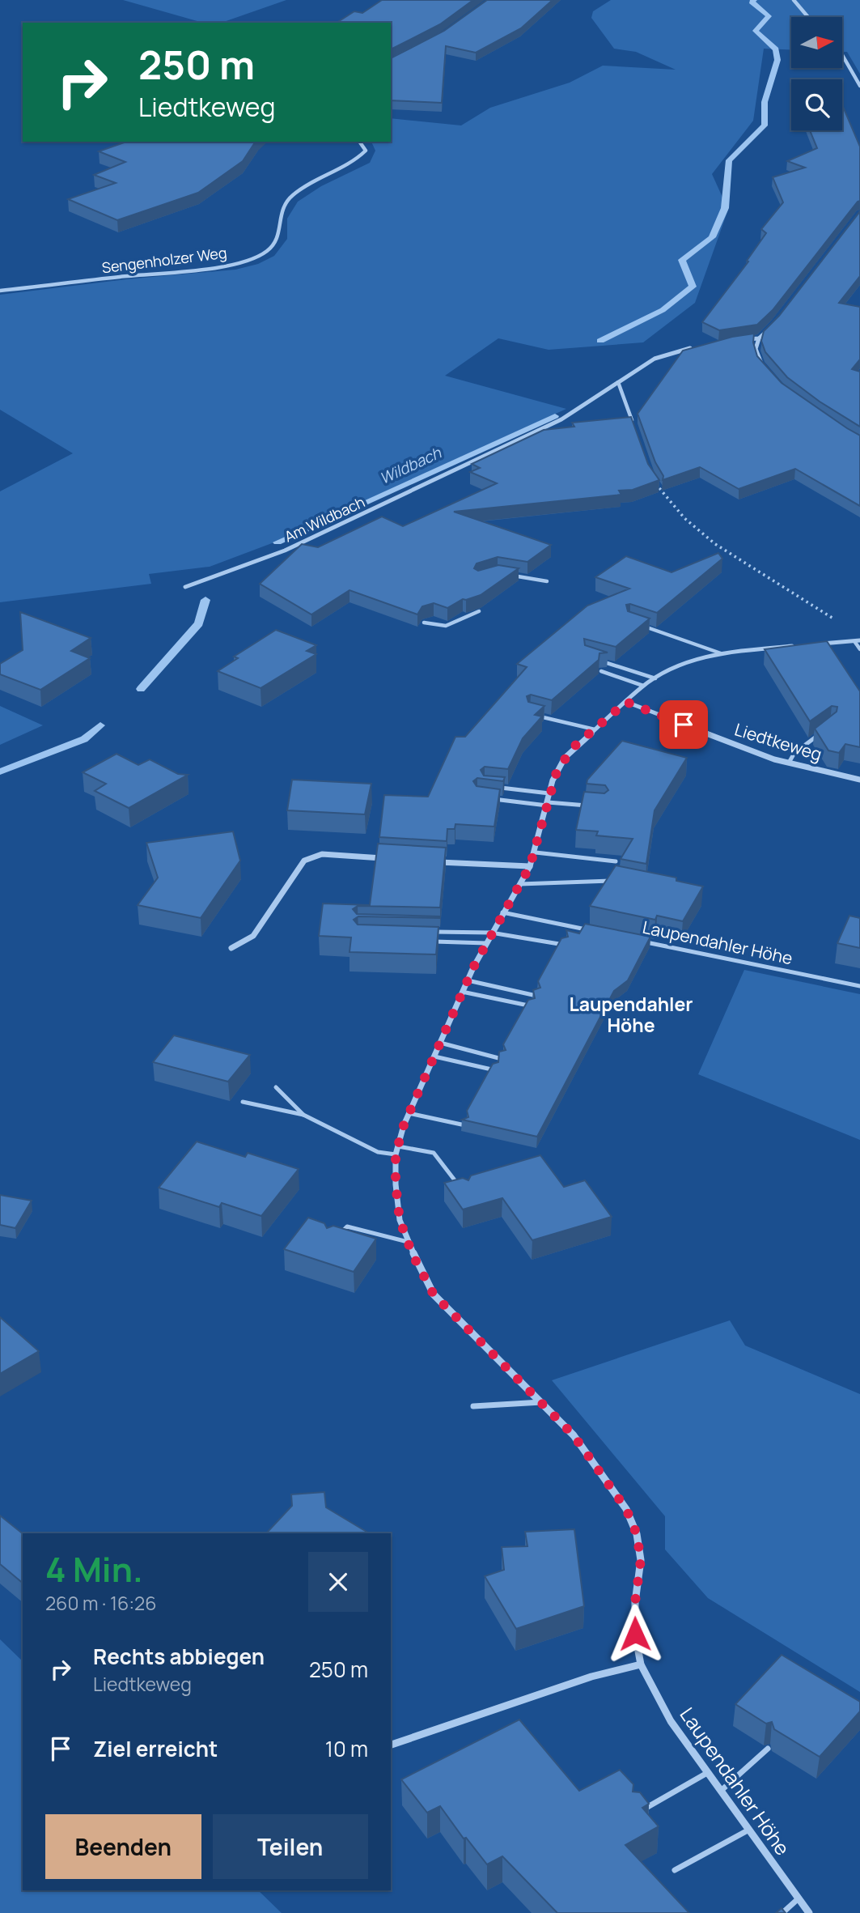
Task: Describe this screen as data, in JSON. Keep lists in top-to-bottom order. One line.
{"streets":{"street":["Sengenholzer Weg","Am Wildbach","Liedtkeweg","Laupendahler Höhe"]},"crossings":[["Liedtkeweg","Laupendahler Höhe"]],"districts":["Laupendahler Höhe"],"water":["Wildbach"],"north":"right","page":{"turn":["250 m","Liedtkeweg"],"heading":["4 Min.","260 m · 16:26"],"list":[{"name":"Rechts abbiegen","note":"Liedtkeweg","value":"250 m"},{"name":"Ziel erreicht","value":"10 m"}],"buttons":["Beenden","Teilen"]}}
